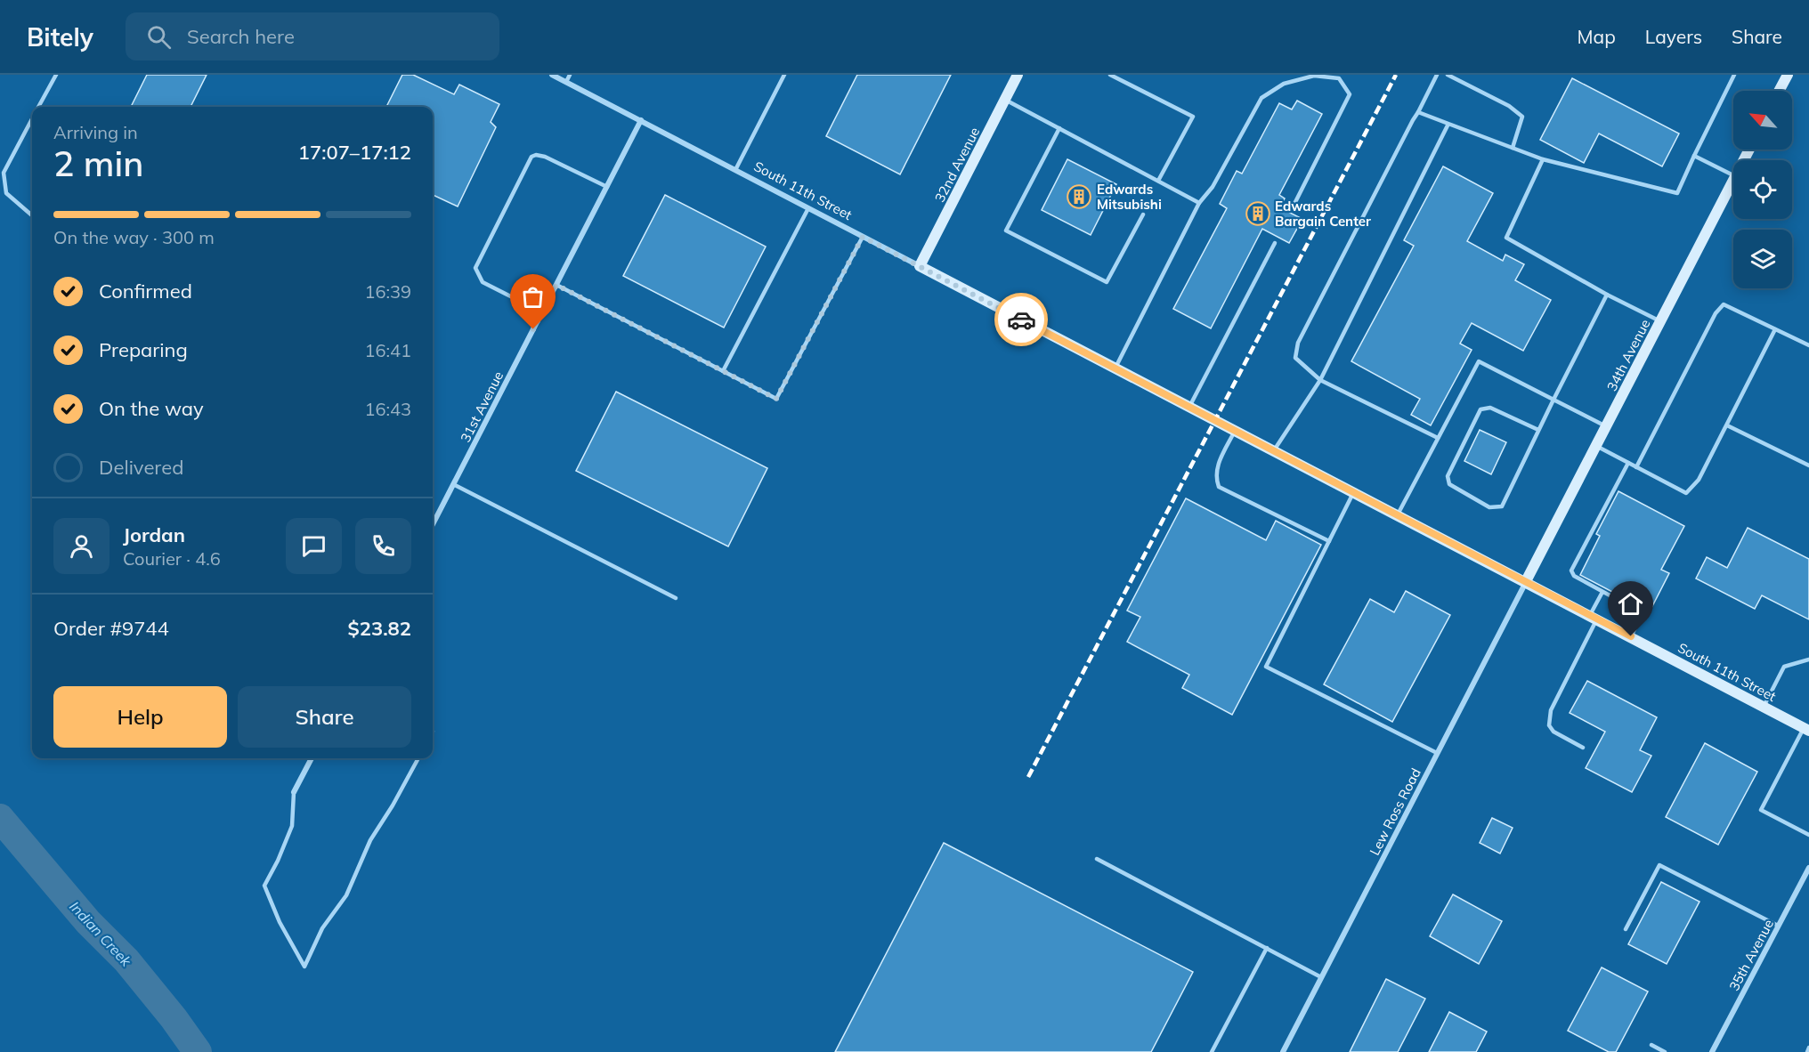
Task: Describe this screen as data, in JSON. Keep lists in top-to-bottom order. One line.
{"streets":{"street":["32nd Avenue","South 11th Street","34th Avenue","31st Avenue","Lew Ross Road","35th Avenue"]},"crossings":[["32nd Avenue","South 11th Street"],["South 11th Street","34th Avenue"],["South 11th Street","31st Avenue"],["South 11th Street","Lew Ross Road"],["34th Avenue","Lew Ross Road"]],"water":["Indian Creek"],"places":{"building":["Edwards Mitsubishi","Edwards Bargain Center"]},"north":"top left","page":{"header":"Bitely","search":"Search here","nav":["Map","Layers","Share"],"heading":["2 min","Arriving in","17:07–17:12"],"panel":["Jordan","Courier · 4.6","Order #9744","$23.82"],"bar":"On the way · 300 m","list":[["Confirmed","16:39"],["Preparing","16:41"],["On the way","16:43"],"Delivered"],"buttons":["Help","Share"]}}
